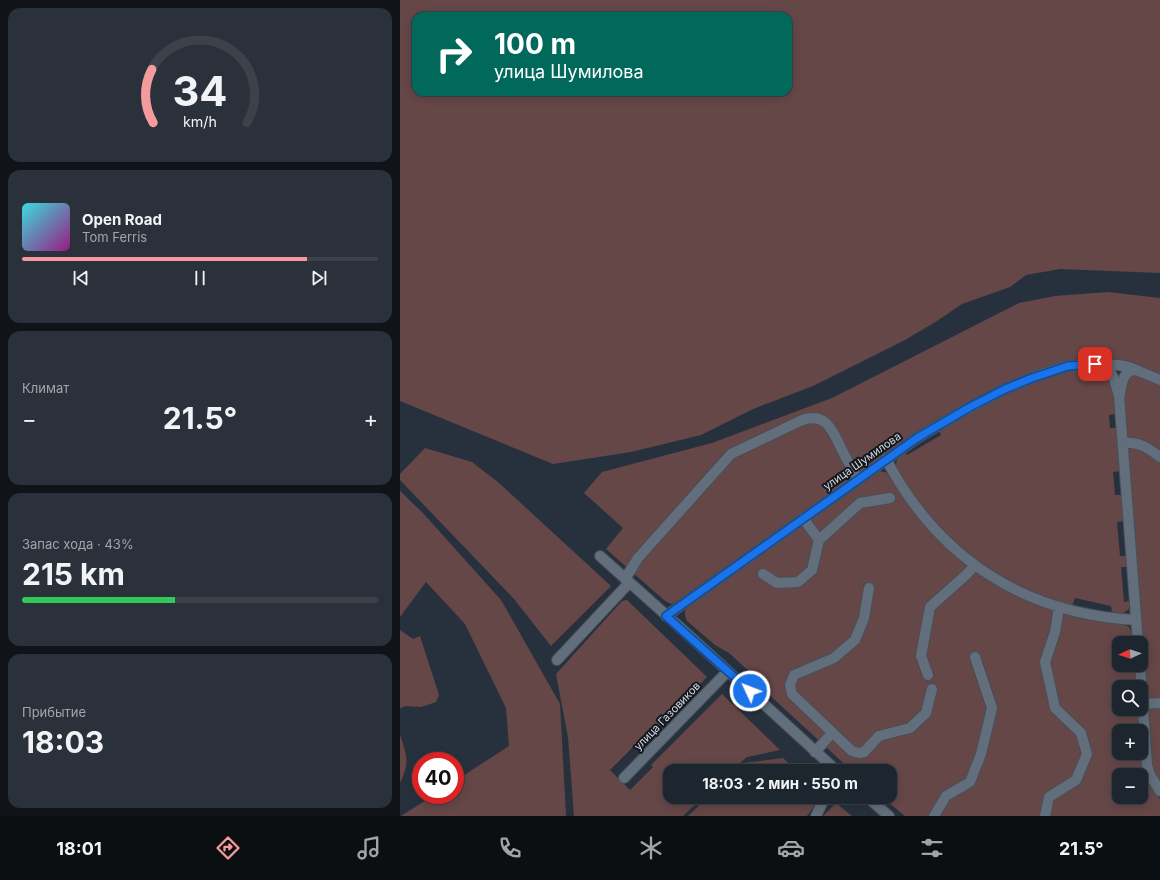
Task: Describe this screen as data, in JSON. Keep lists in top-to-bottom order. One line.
{"streets":{"street":["улица Шумилова","улица Газовиков"]},"north":"left","page":{"turn":["100 m","улица Шумилова"],"song":["Open Road","Tom Ferris"],"tile":["Климат",["Запас хода · 43%","215 km"],["Прибытие","18:03"]],"heat":["−","21.5°","+"],"map_buttons":["+","−"],"limit":"40","trip":"18:03 · 2 мин · 550 m","tabs":["18:01","21.5°"],"gauge":["34","km/h"]}}
